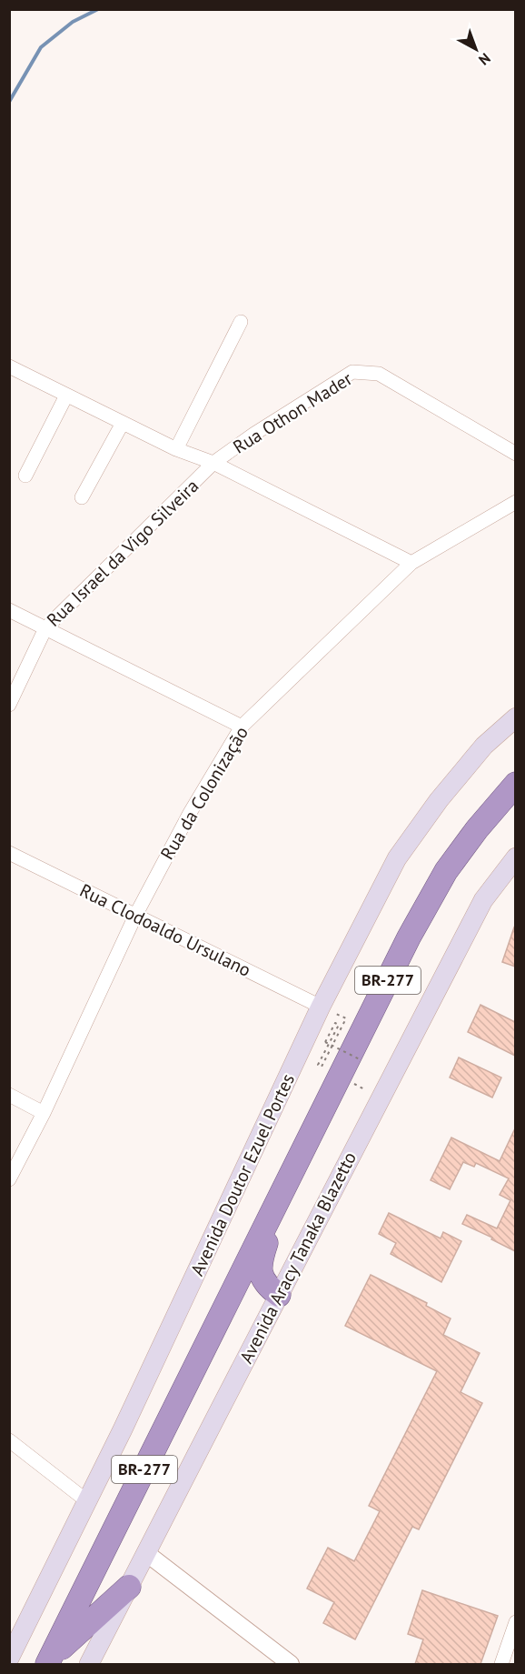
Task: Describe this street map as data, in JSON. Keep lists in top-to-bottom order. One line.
{"streets":{"highway":["BR-277"],"main road":["Avenida Doutor Ezuel Portes","Avenida Aracy Tanaka Blazetto"],"street":["Rua Othon Mader","Rua Israel da Vigo Silveira","Rua da Colonização","Rua Clodoaldo Ursulano"]},"crossings":[["Rua Othon Mader","Rua Israel da Vigo Silveira"],["Rua da Colonização","Rua Clodoaldo Ursulano"],["Rua Clodoaldo Ursulano","Avenida Doutor Ezuel Portes"]],"north":"bottom right"}
